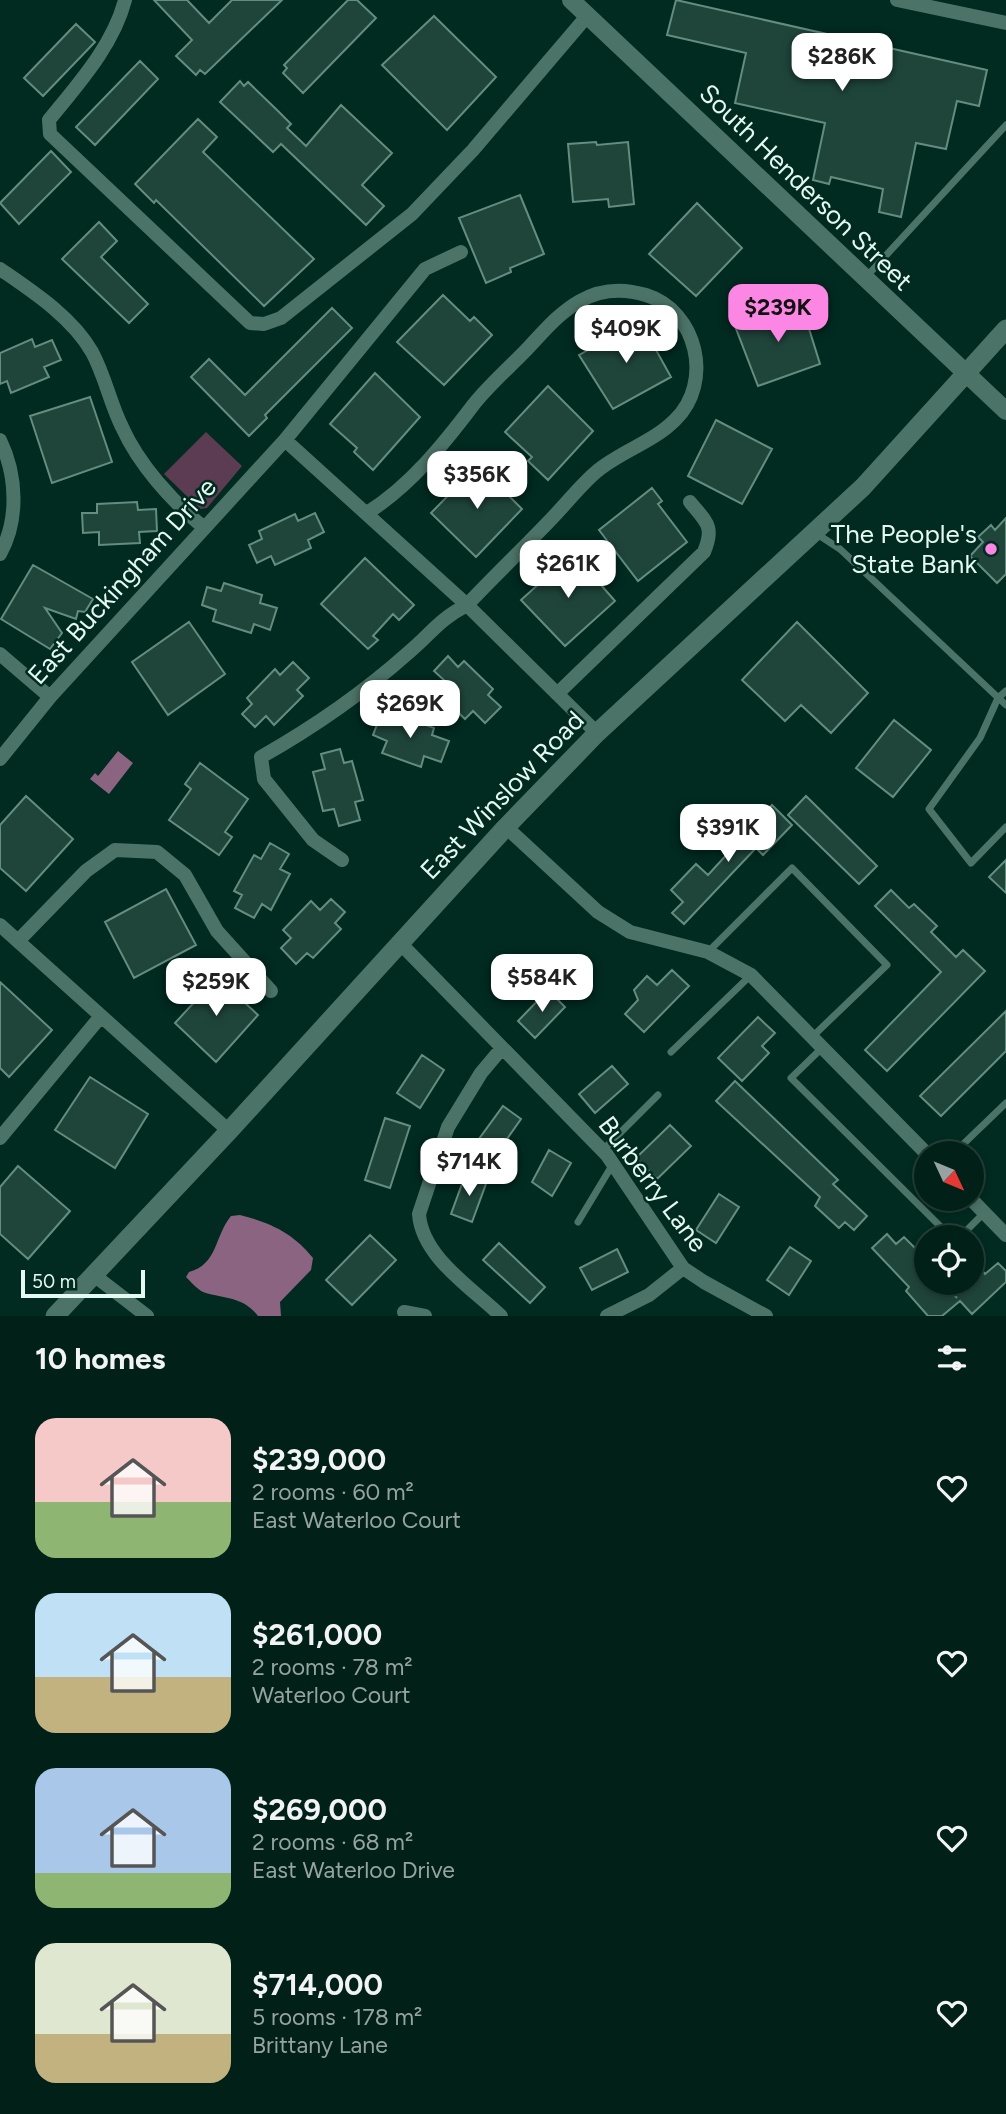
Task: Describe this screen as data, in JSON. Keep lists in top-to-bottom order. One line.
{"streets":{"main road":["East Winslow Road"],"street":["South Henderson Street","East Buckingham Drive","Burberry Lane"]},"crossings":[["South Henderson Street","East Winslow Road"],["East Winslow Road","Burberry Lane"]],"places":["The People's State Bank"],"scale_bar":"50 m","north":"bottom right","page":{"price":["$286K","$239K","$409K","$356K","$261K","$269K","$391K","$584K","$259K","$714K"],"scale":"50 m","heading":"10 homes","list":[{"name":"$239,000","note":"2 rooms · 60 m² · East Waterloo Court"},{"name":"$261,000","note":"2 rooms · 78 m² · Waterloo Court"},{"name":"$269,000","note":"2 rooms · 68 m² · East Waterloo Drive"},{"name":"$714,000","note":"5 rooms · 178 m² · Brittany Lane"}]}}
